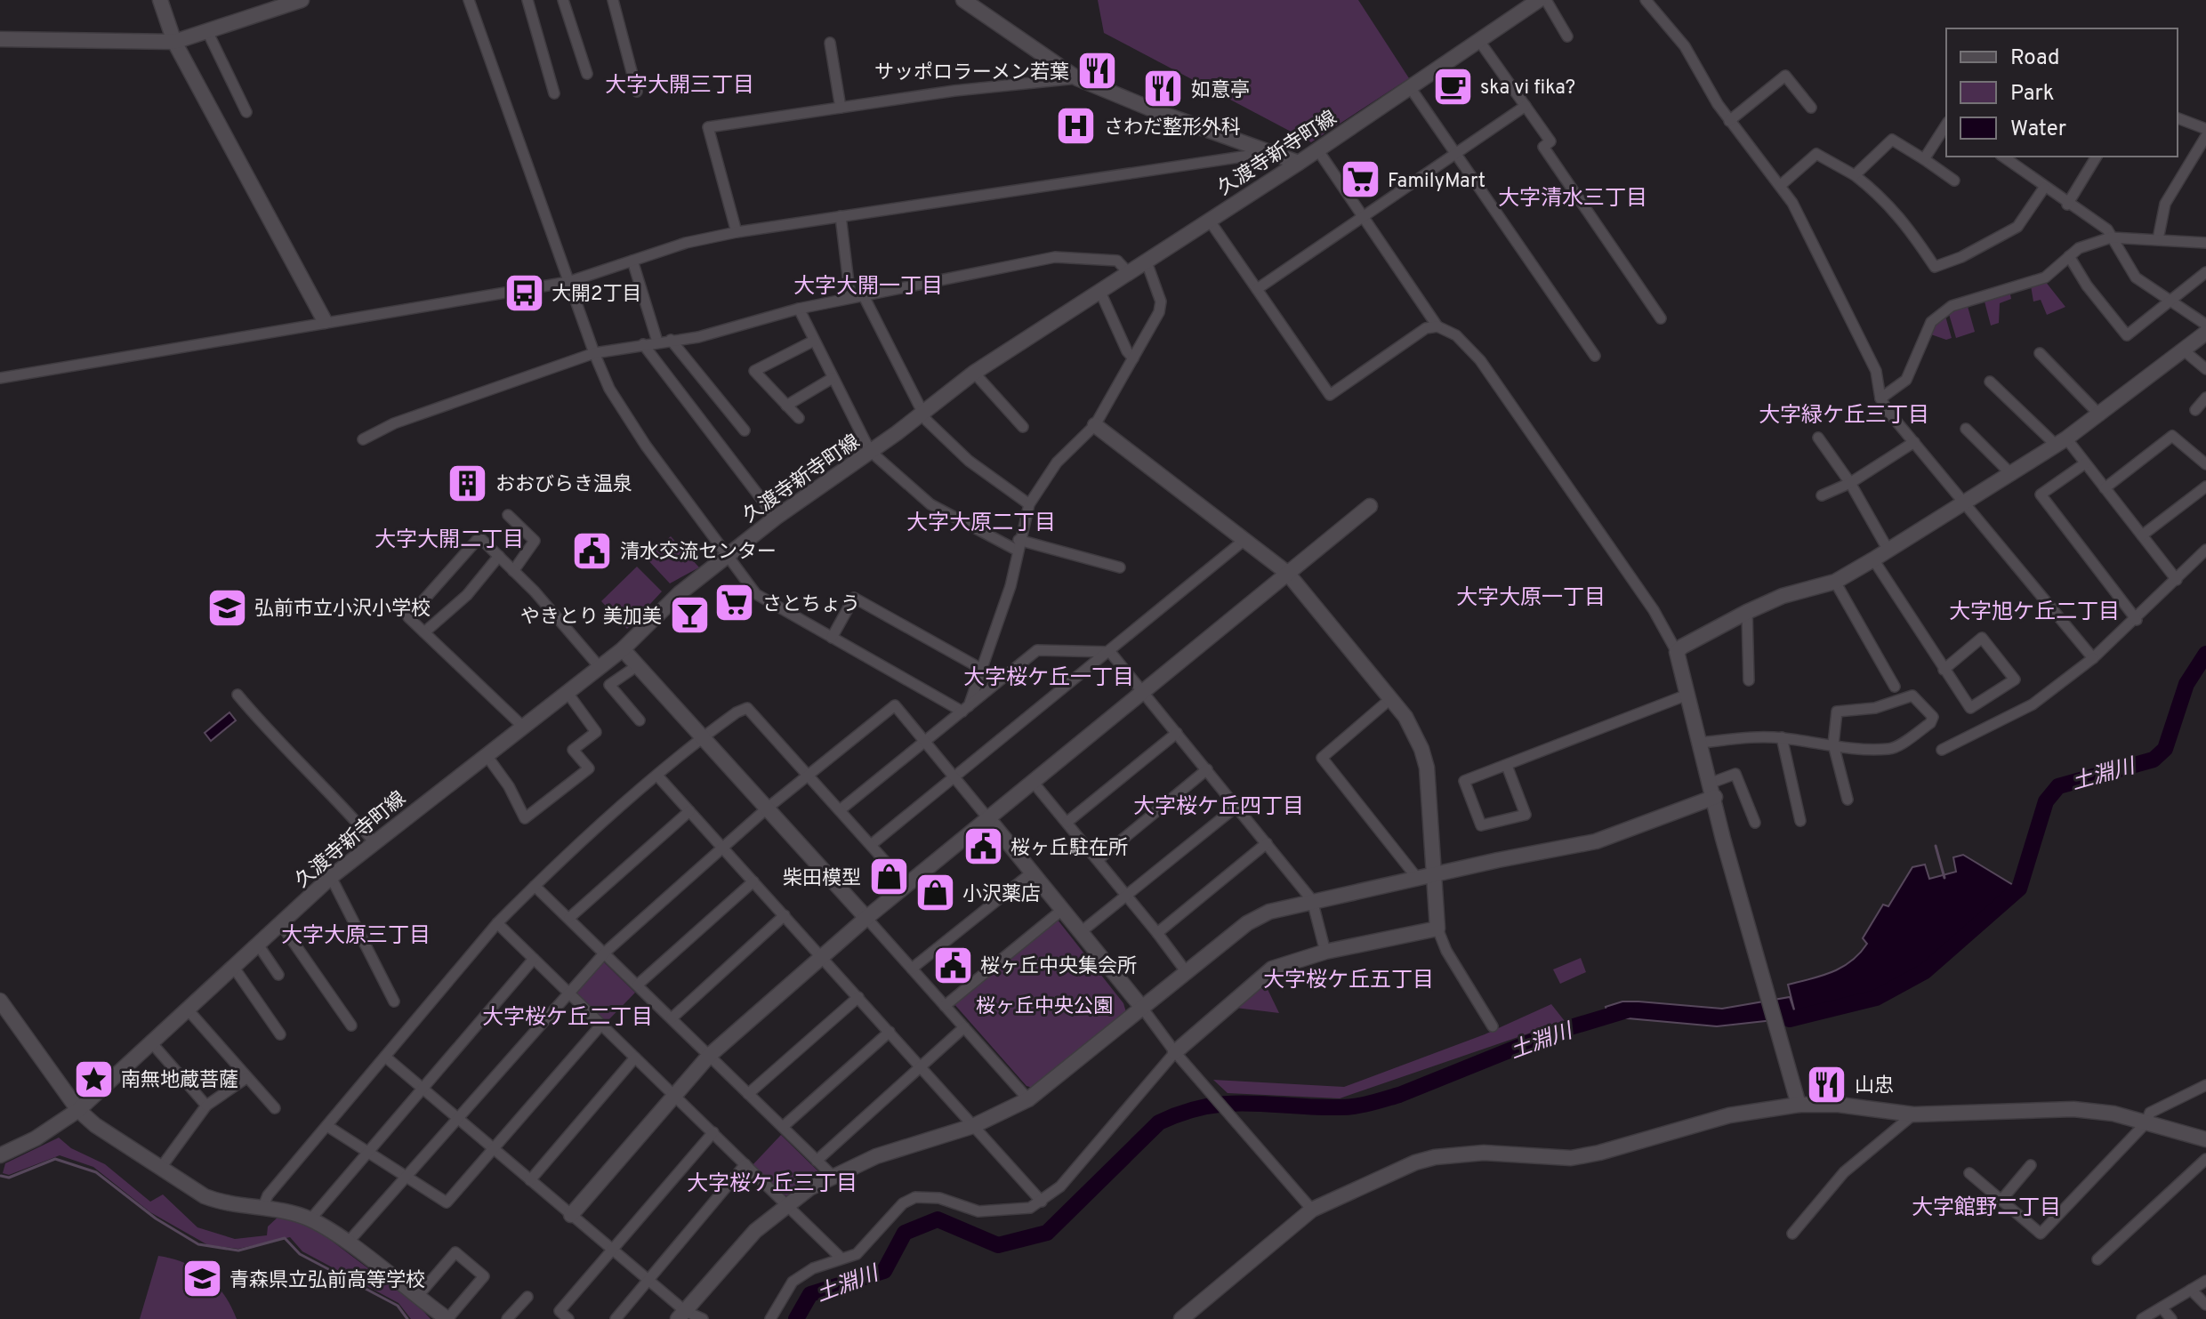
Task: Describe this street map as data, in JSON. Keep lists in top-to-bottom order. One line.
{"streets":{"street":["久渡寺新寺町線"]},"districts":["大字大開三丁目","大字清水三丁目","大字大開一丁目","大字緑ケ丘三丁目","大字大原二丁目","大字大開二丁目","大字大原一丁目","大字旭ケ丘二丁目","大字桜ケ丘一丁目","大字桜ケ丘四丁目","大字大原三丁目","大字桜ケ丘五丁目","大字桜ケ丘二丁目","大字桜ケ丘三丁目","大字館野二丁目"],"water":["土淵川"],"parks":["桜ヶ丘中央公園"],"places":{"restaurant":["サッポロラーメン若葉","如意亭","山忠"],"cafe":["ska vi fika?"],"hospital":["さわだ整形外科"],"supermarket":["FamilyMart","さとちょう"],"bus stop":["大開2丁目"],"building":["おおびらき温泉"],"public building":["清水交流センター","桜ヶ丘駐在所","桜ヶ丘中央集会所"],"school or university":["弘前市立小沢小学校","青森県立弘前高等学校"],"bar":["やきとり 美加美"],"shop":["柴田模型","小沢薬店"],"place":["南無地蔵菩薩"]},"legend":["Road","Park","Water"]}
